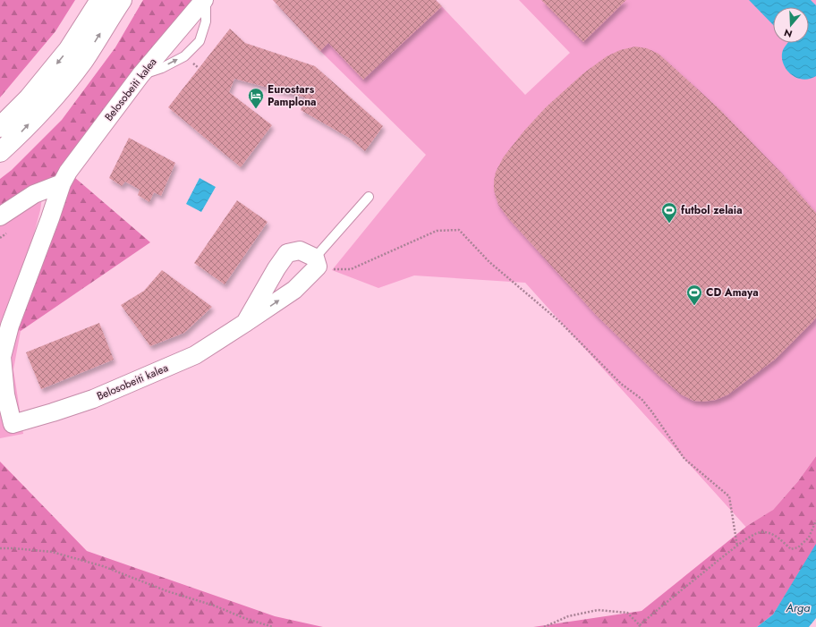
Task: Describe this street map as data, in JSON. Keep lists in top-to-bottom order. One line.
{"streets":{"street":["Belosobeiti kalea"]},"water":["Arga"],"places":{"hotel":["Eurostars Pamplona"],"sports":["futbol zelaia","CD Amaya"]},"north":"bottom"}
